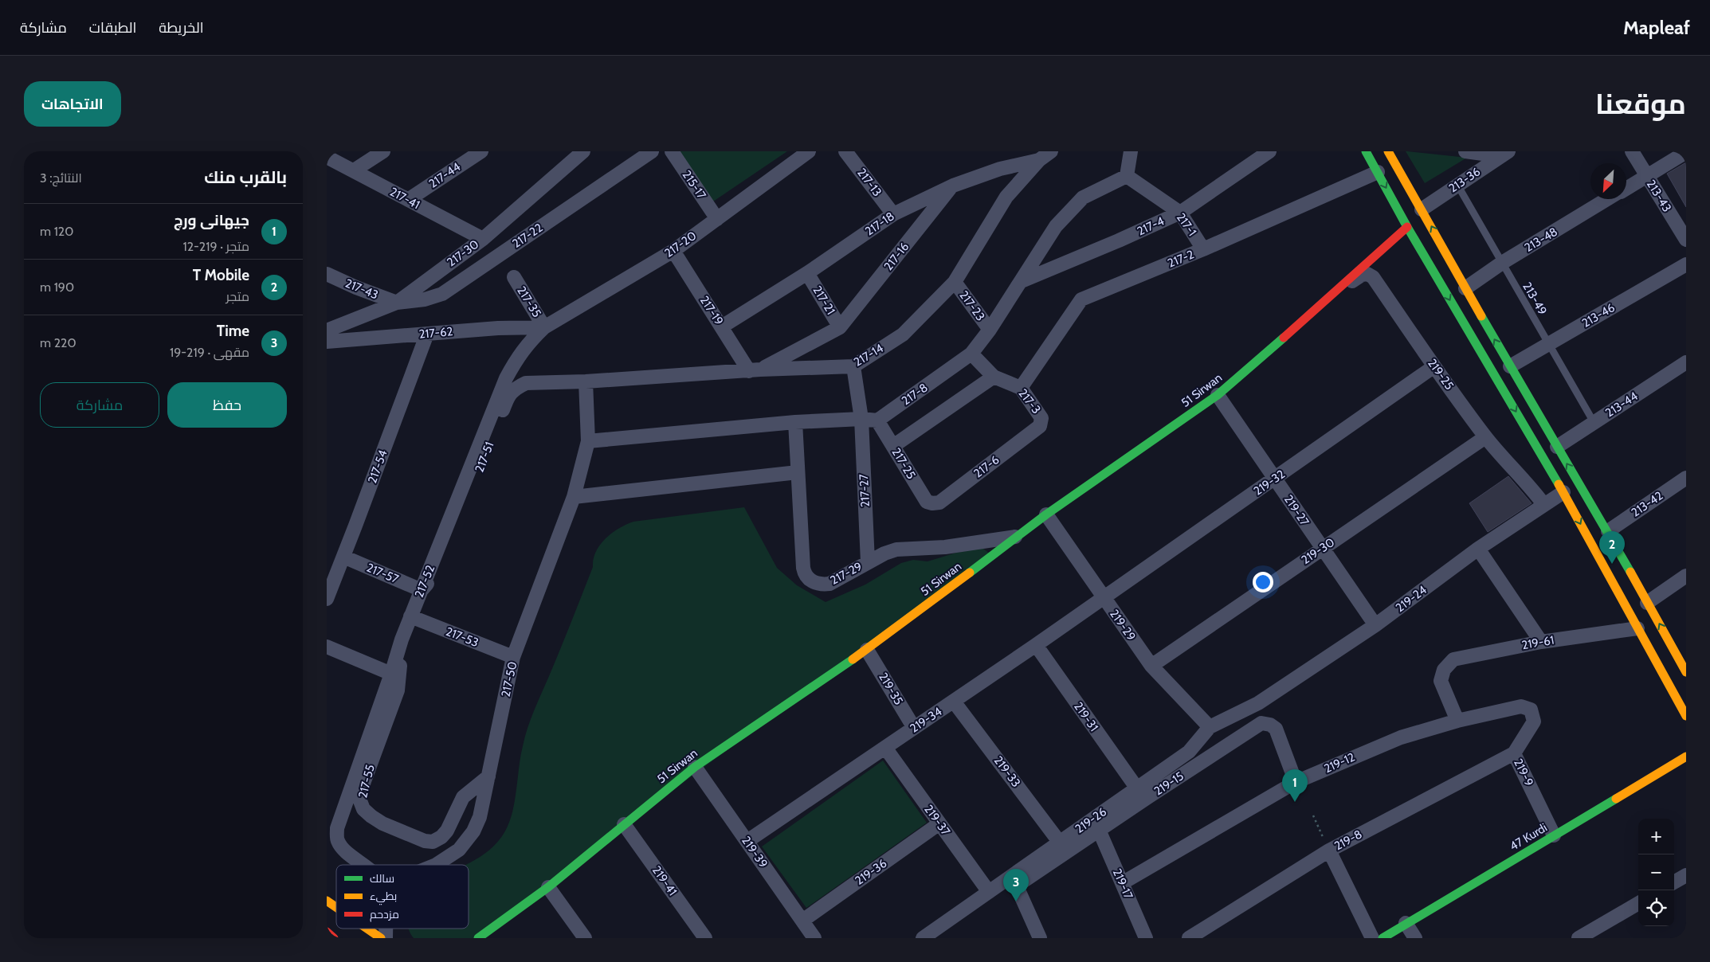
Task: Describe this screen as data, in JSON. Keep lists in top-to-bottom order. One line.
{"streets":{"main road":["51 Sirwan","47 Kurdi"],"street":["217-44","213-36","217-13","215-17","213-43","217-41","217-18","217-1","217-4","217-22","213-48","217-20","217-30","217-16","217-2","217-43","217-21","217-35","217-23","217-19","213-46","217-62","217-14","219-25","217-8","217-3","213-44","217-51","217-25","217-54","217-6","219-32","217-27","213-42","219-27","219-30","217-57","217-29","217-52","219-24","219-29","217-53","219-61","217-50","219-35","219-31","219-34","219-12","219-33","219-9","217-55","219-15","219-37","219-26","219-8","219-39","219-36","219-41","219-17"],"lane":["213-49"]},"crossings":[["217-44","217-41"],["213-36","213-49"],["217-13","217-18"],["215-17","217-20"],["217-41","217-30"],["217-18","217-16"],["217-18","217-21"],["217-18","217-19"],["217-18","217-14"],["217-1","217-4"],["217-1","217-2"],["217-1","217-8"],["217-4","217-8"],["217-22","217-30"],["217-22","217-43"],["213-48","213-49"],["217-20","217-35"],["217-20","217-19"],["217-20","217-62"],["217-20","217-52"],["217-30","217-43"],["217-16","217-21"],["217-2","217-3"],["213-49","213-46"],["213-49","213-44"],["217-35","217-62"],["217-35","217-52"],["217-23","217-14"],["217-23","217-8"],["217-19","217-14"],["217-62","217-54"],["217-62","217-52"],["217-14","217-51"],["217-14","217-27"],["217-14","217-50"],["219-25","51 Sirwan"],["219-25","219-32"],["219-25","219-30"],["219-25","219-24"],["51 Sirwan","219-27"],["51 Sirwan","217-29"],["51 Sirwan","219-29"],["51 Sirwan","219-35"],["51 Sirwan","219-39"],["51 Sirwan","219-41"],["217-8","217-3"],["217-8","217-25"],["217-3","217-6"],["217-51","217-57"],["217-51","217-52"],["217-51","217-50"],["217-25","217-6"],["217-54","217-57"],["219-32","219-27"],["219-32","219-29"],["219-32","219-34"],["217-27","217-29"],["219-27","219-30"],["219-27","219-24"],["219-30","219-29"],["217-57","217-52"],["217-52","217-53"],["217-52","217-55"],["219-24","219-26"],["219-29","219-34"],["219-29","219-26"],["217-53","217-50"],["219-61","219-12"],["217-50","217-55"],["219-35","219-34"],["219-31","219-34"],["219-31","219-26"],["219-34","219-33"],["219-34","219-37"],["219-34","219-39"],["219-12","219-9"],["219-12","219-15"],["219-12","219-17"],["219-33","219-26"],["219-9","47 Kurdi"],["219-9","219-8"],["219-15","219-26"],["219-15","219-17"],["219-37","219-26"],["219-37","219-36"],["219-39","219-36"]],"legend":["سالك","بطيء","مزدحم"],"north":"bottom left","page":{"header":"Mapleaf","nav":["الخريطة","الطبقات","مشاركة"],"title":"موقعنا","buttons":["الاتجاهات",["حفظ","مشاركة"]],"heading":["بالقرب منك","النتائج: 3"],"list":[{"mark":"1","name":"جیهانی ورچ","note":"متجر · 219-12","value":"120 m"},{"mark":"2","name":"T Mobile","note":"متجر","value":"190 m"},{"mark":"3","name":"Time","note":"مقهى · 219-19","value":"220 m"}],"pins":["2","1","3"],"map_buttons":["+","−"]}}
